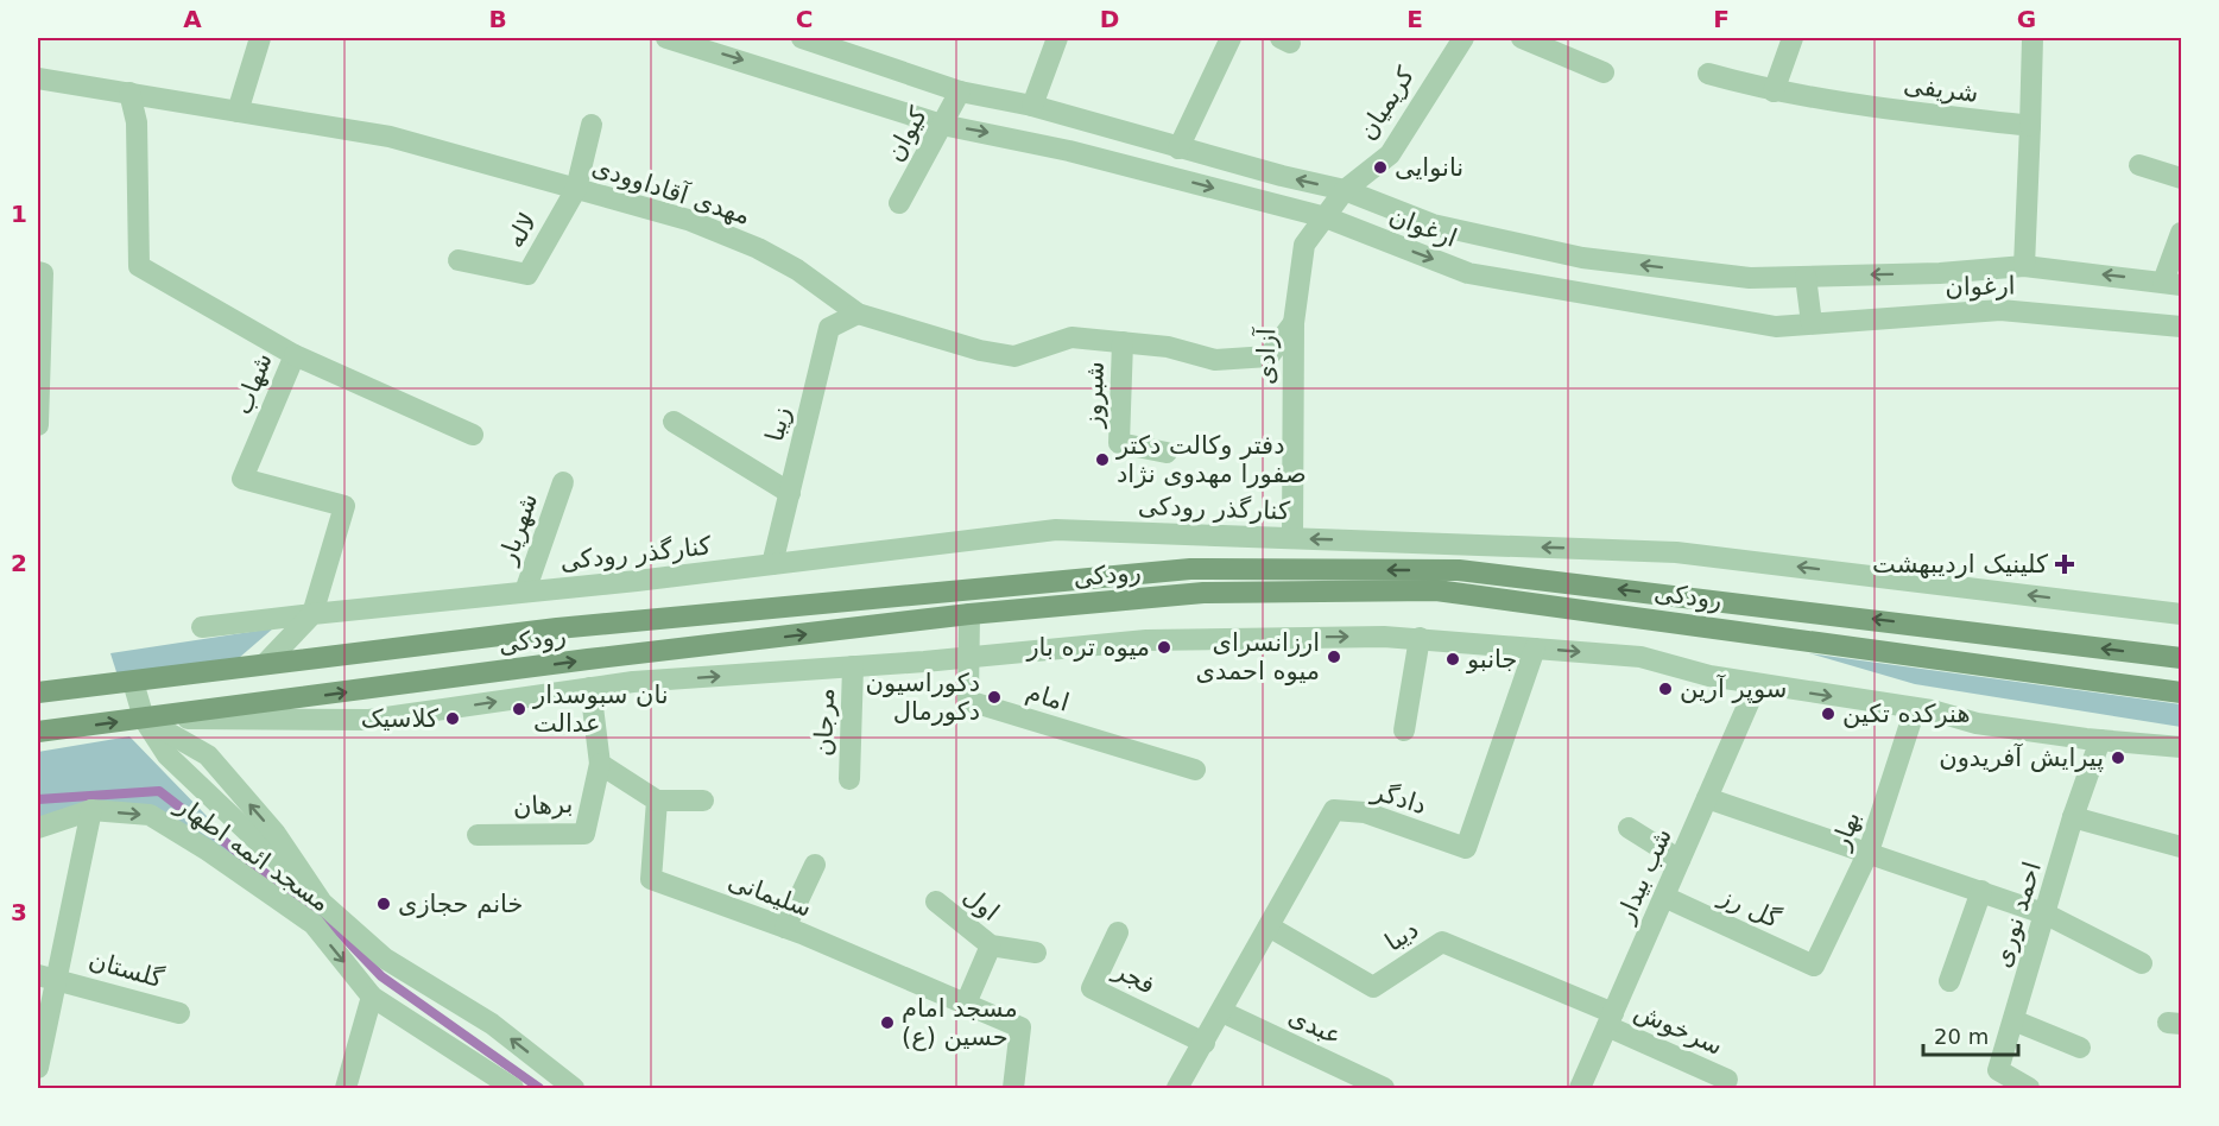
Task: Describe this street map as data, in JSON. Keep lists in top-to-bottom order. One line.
{"streets":{"main road":["رودکی"],"street":["شریفی","کریمیان","کیوان","مهدی آقاداوودی","ارغوان","لاله","آزادی","شهاب","شبروز","زیبا","کنارگذر رودکی","شهریار","امام","مرجان","دادگر","برهان","بهار","مسجد ائمه اطهار","شب بیدار","سلیمانی","اول","گل رز","احمد نوری","دیبا","گلستان","فجر","عبدی","سرخوش"]},"crossings":[["کریمیان","ارغوان"],["کریمیان","آزادی"],["کیوان","ارغوان"],["مهدی آقاداوودی","لاله"],["مهدی آقاداوودی","آزادی"],["مهدی آقاداوودی","شهاب"],["مهدی آقاداوودی","شبروز"],["مهدی آقاداوودی","زیبا"],["ارغوان","آزادی"],["آزادی","کنارگذر رودکی"],["شهاب","کنارگذر رودکی"],["زیبا","کنارگذر رودکی"],["کنارگذر رودکی","شهریار"],["رودکی","امام"],["رودکی","مسجد ائمه اطهار"],["دادگر","دیبا"],["دادگر","فجر"],["دادگر","عبدی"],["بهار","گل رز"],["شب بیدار","گل رز"],["شب بیدار","دیبا"],["شب بیدار","سرخوش"],["دیبا","سرخوش"]],"places":{"other":["نانوایی","دفتر وکالت دکتر صفورا مهدوی نژاد","میوه تره بار","ارزانسرای میوه احمدی","جانبو","سوپر آرین","دکوراسیون دکورمال","نان سبوسدار عدالت","هنرکده تکین","کلاسیک","پیرایش آفریدون","خانم حجازی","مسجد امام حسین (ع)"],"health":["کلینیک اردیبهشت"]},"scale_bar":"20 m","grid":{"columns":["A","B","C","D","E","F","G"],"rows":["1","2","3"]}}
